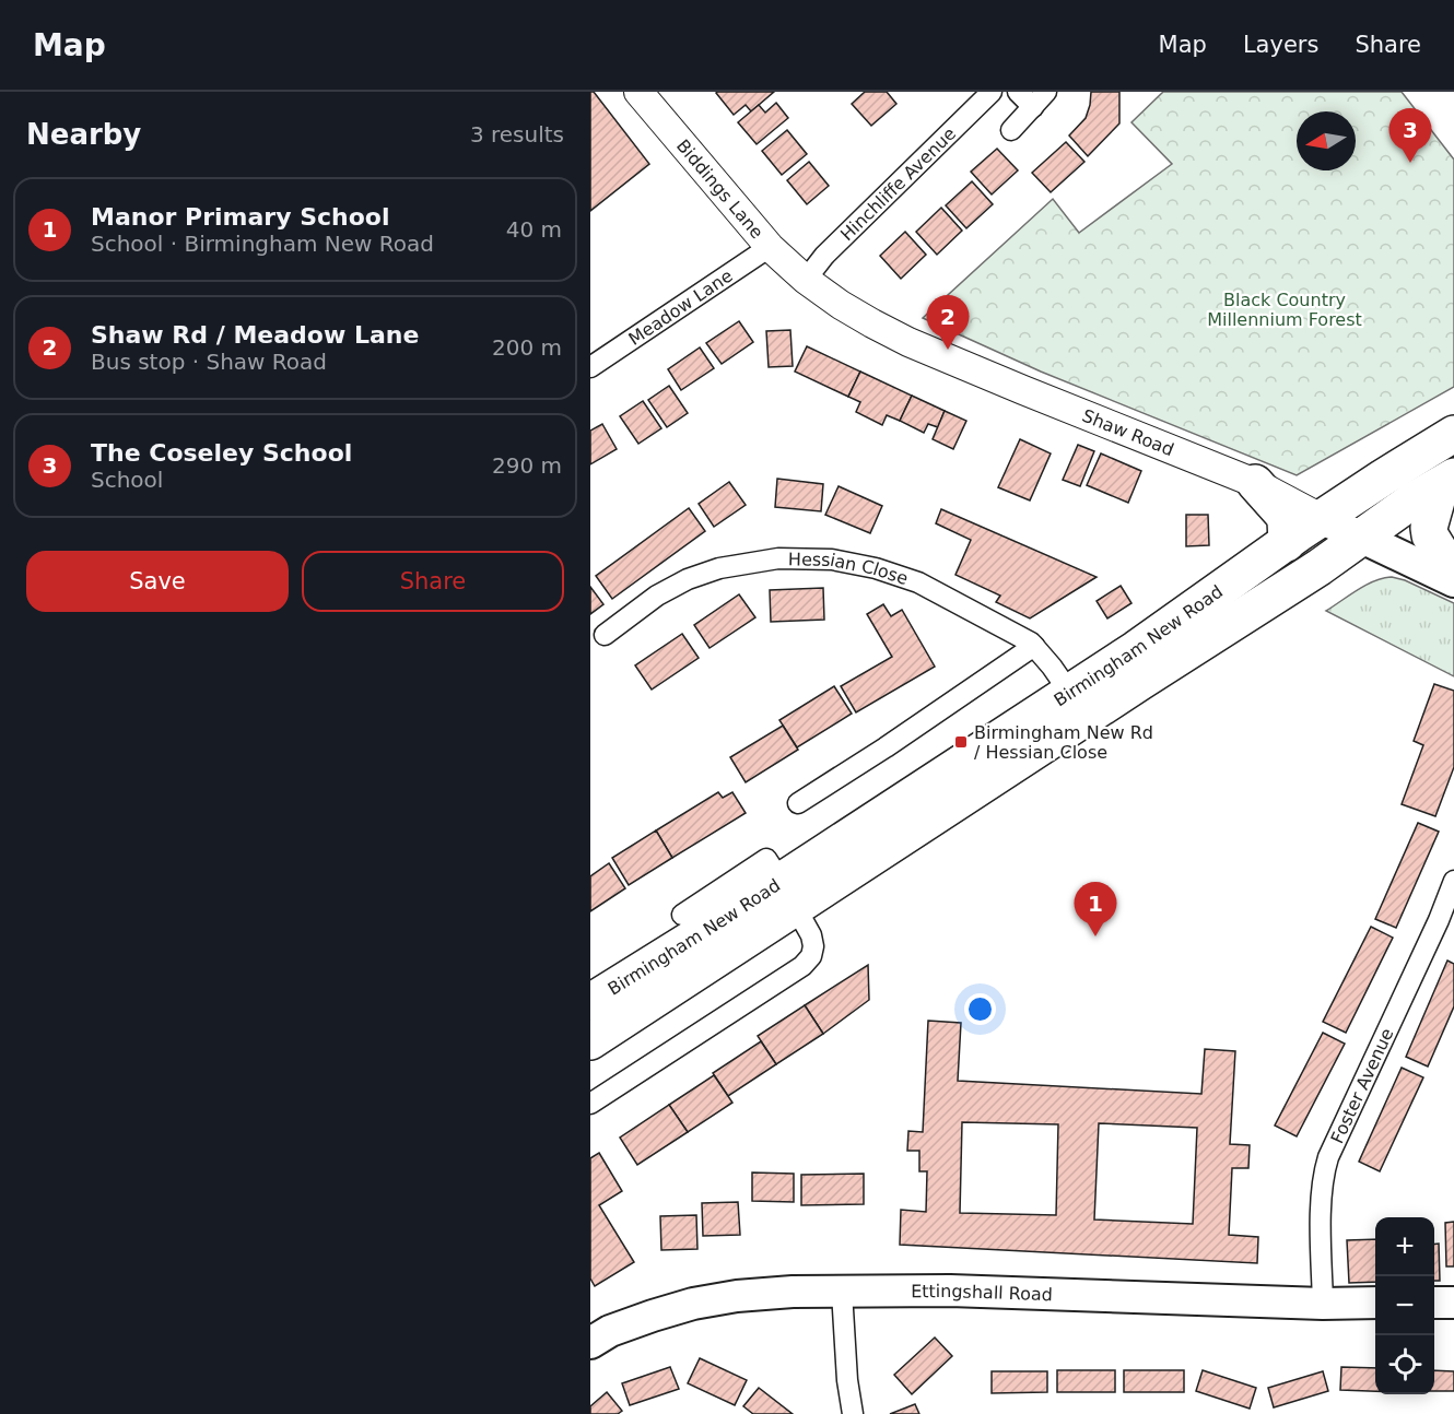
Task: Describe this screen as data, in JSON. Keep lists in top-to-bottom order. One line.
{"streets":{"highway":["Birmingham New Road"],"main road":["Shaw Road","Ettingshall Road"],"street":["Hinchliffe Avenue","Biddings Lane","Meadow Lane","Hessian Close","Foster Avenue"]},"crossings":[["Hinchliffe Avenue","Biddings Lane"],["Hinchliffe Avenue","Shaw Road"],["Biddings Lane","Meadow Lane"],["Biddings Lane","Shaw Road"],["Shaw Road","Birmingham New Road"],["Hessian Close","Birmingham New Road"],["Foster Avenue","Ettingshall Road"]],"parks":["Black Country Millennium Forest"],"places":{"transit":["Birmingham New Rd / Hessian Close"]},"north":"left","page":{"header":"Map","nav":["Map","Layers","Share"],"heading":["Nearby","3 results"],"pins":["3","2","1"],"list":[{"mark":"1","name":"Manor Primary School","note":"School · Birmingham New Road","value":"40 m"},{"mark":"2","name":"Shaw Rd / Meadow Lane","note":"Bus stop · Shaw Road","value":"200 m"},{"mark":"3","name":"The Coseley School","note":"School","value":"290 m"}],"buttons":["Save","Share"],"map_buttons":["+","−"]}}
